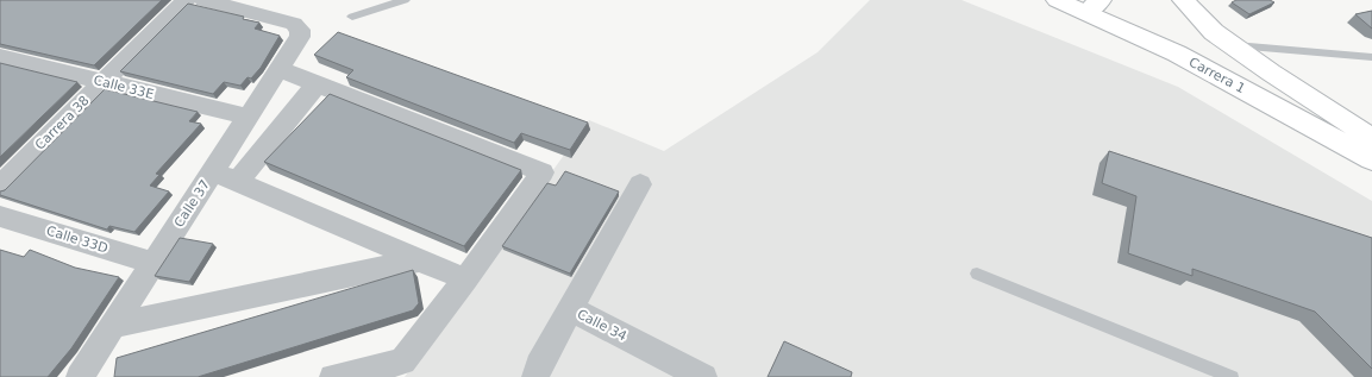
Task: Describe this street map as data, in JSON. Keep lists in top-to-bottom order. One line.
{"streets":{"main road":["Carrera 1"],"street":["Calle 33E","Carrera 38","Calle 37","Calle 33D","Calle 34"]},"crossings":[["Calle 33E","Carrera 38"],["Calle 33E","Calle 37"],["Calle 37","Calle 33D"]]}
